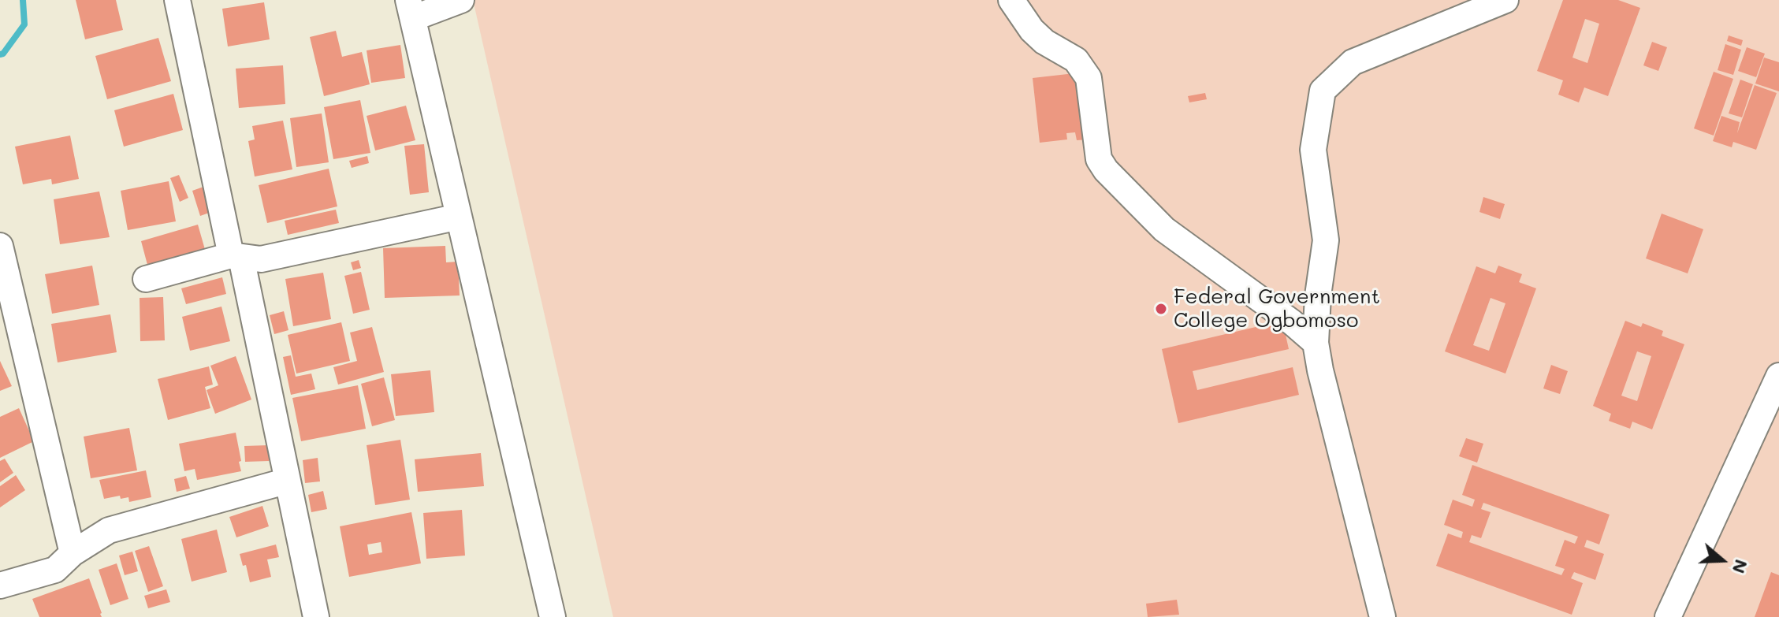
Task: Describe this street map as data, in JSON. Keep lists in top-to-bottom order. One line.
{"places":["Federal Government College Ogbomoso"],"north":"right"}
